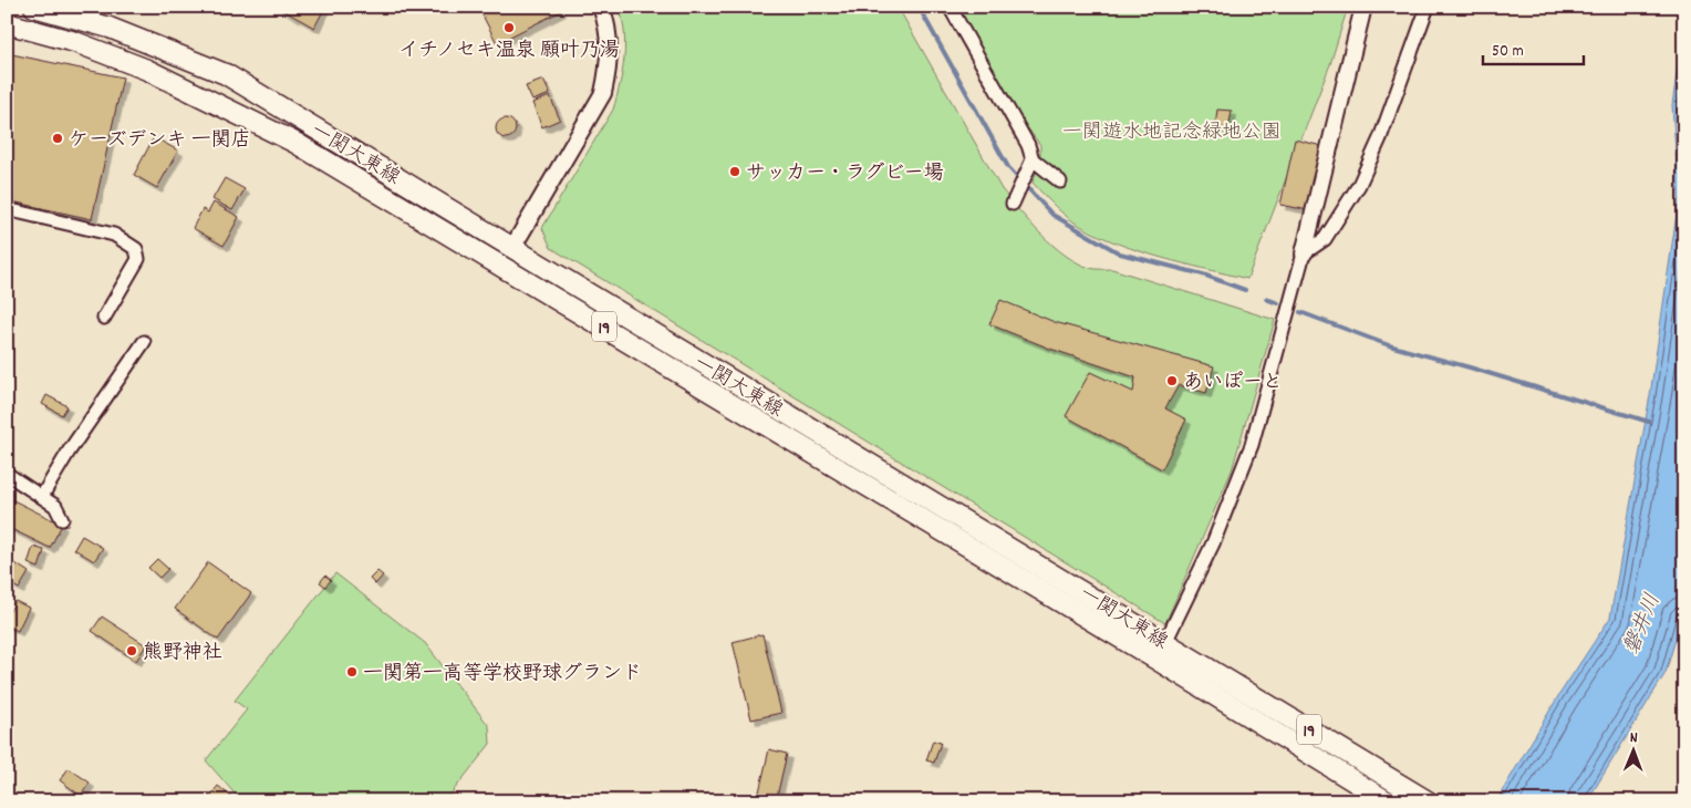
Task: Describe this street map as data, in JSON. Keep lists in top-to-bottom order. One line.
{"streets":{"main road":["一関大東線","19"]},"water":["磐井川"],"parks":["一関遊水地記念緑地公園"],"places":["イチノセキ温泉 願叶乃湯","ケーズデンキ 一関店","サッカー・ラグビー場","あいぽーと","熊野神社","一関第一高等学校野球グランド"],"scale_bar":"50 m","north":"top"}
